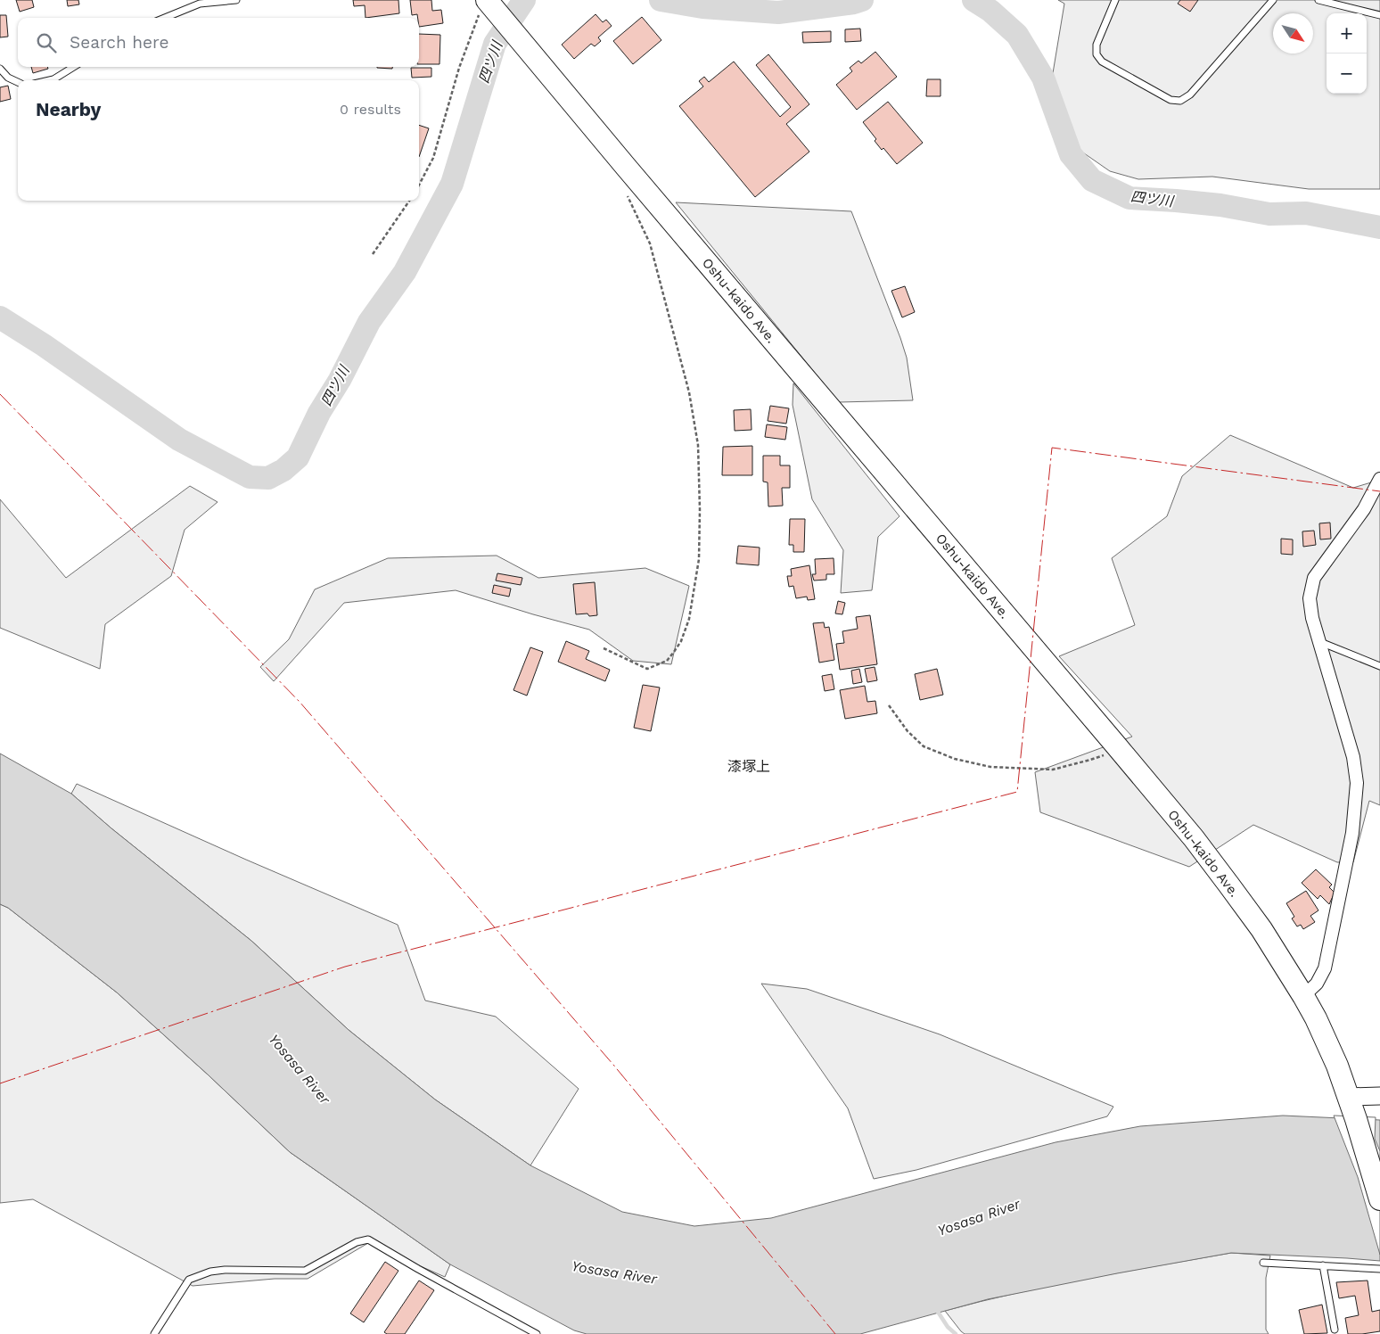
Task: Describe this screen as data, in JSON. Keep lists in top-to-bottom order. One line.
{"streets":{"highway":["Oshu-kaido Ave."]},"districts":["漆塚上"],"water":["四ツ川","Yosasa River"],"north":"bottom right","page":{"map_buttons":["+","−"],"search":"Search here","heading":["Nearby","0 results"]}}
